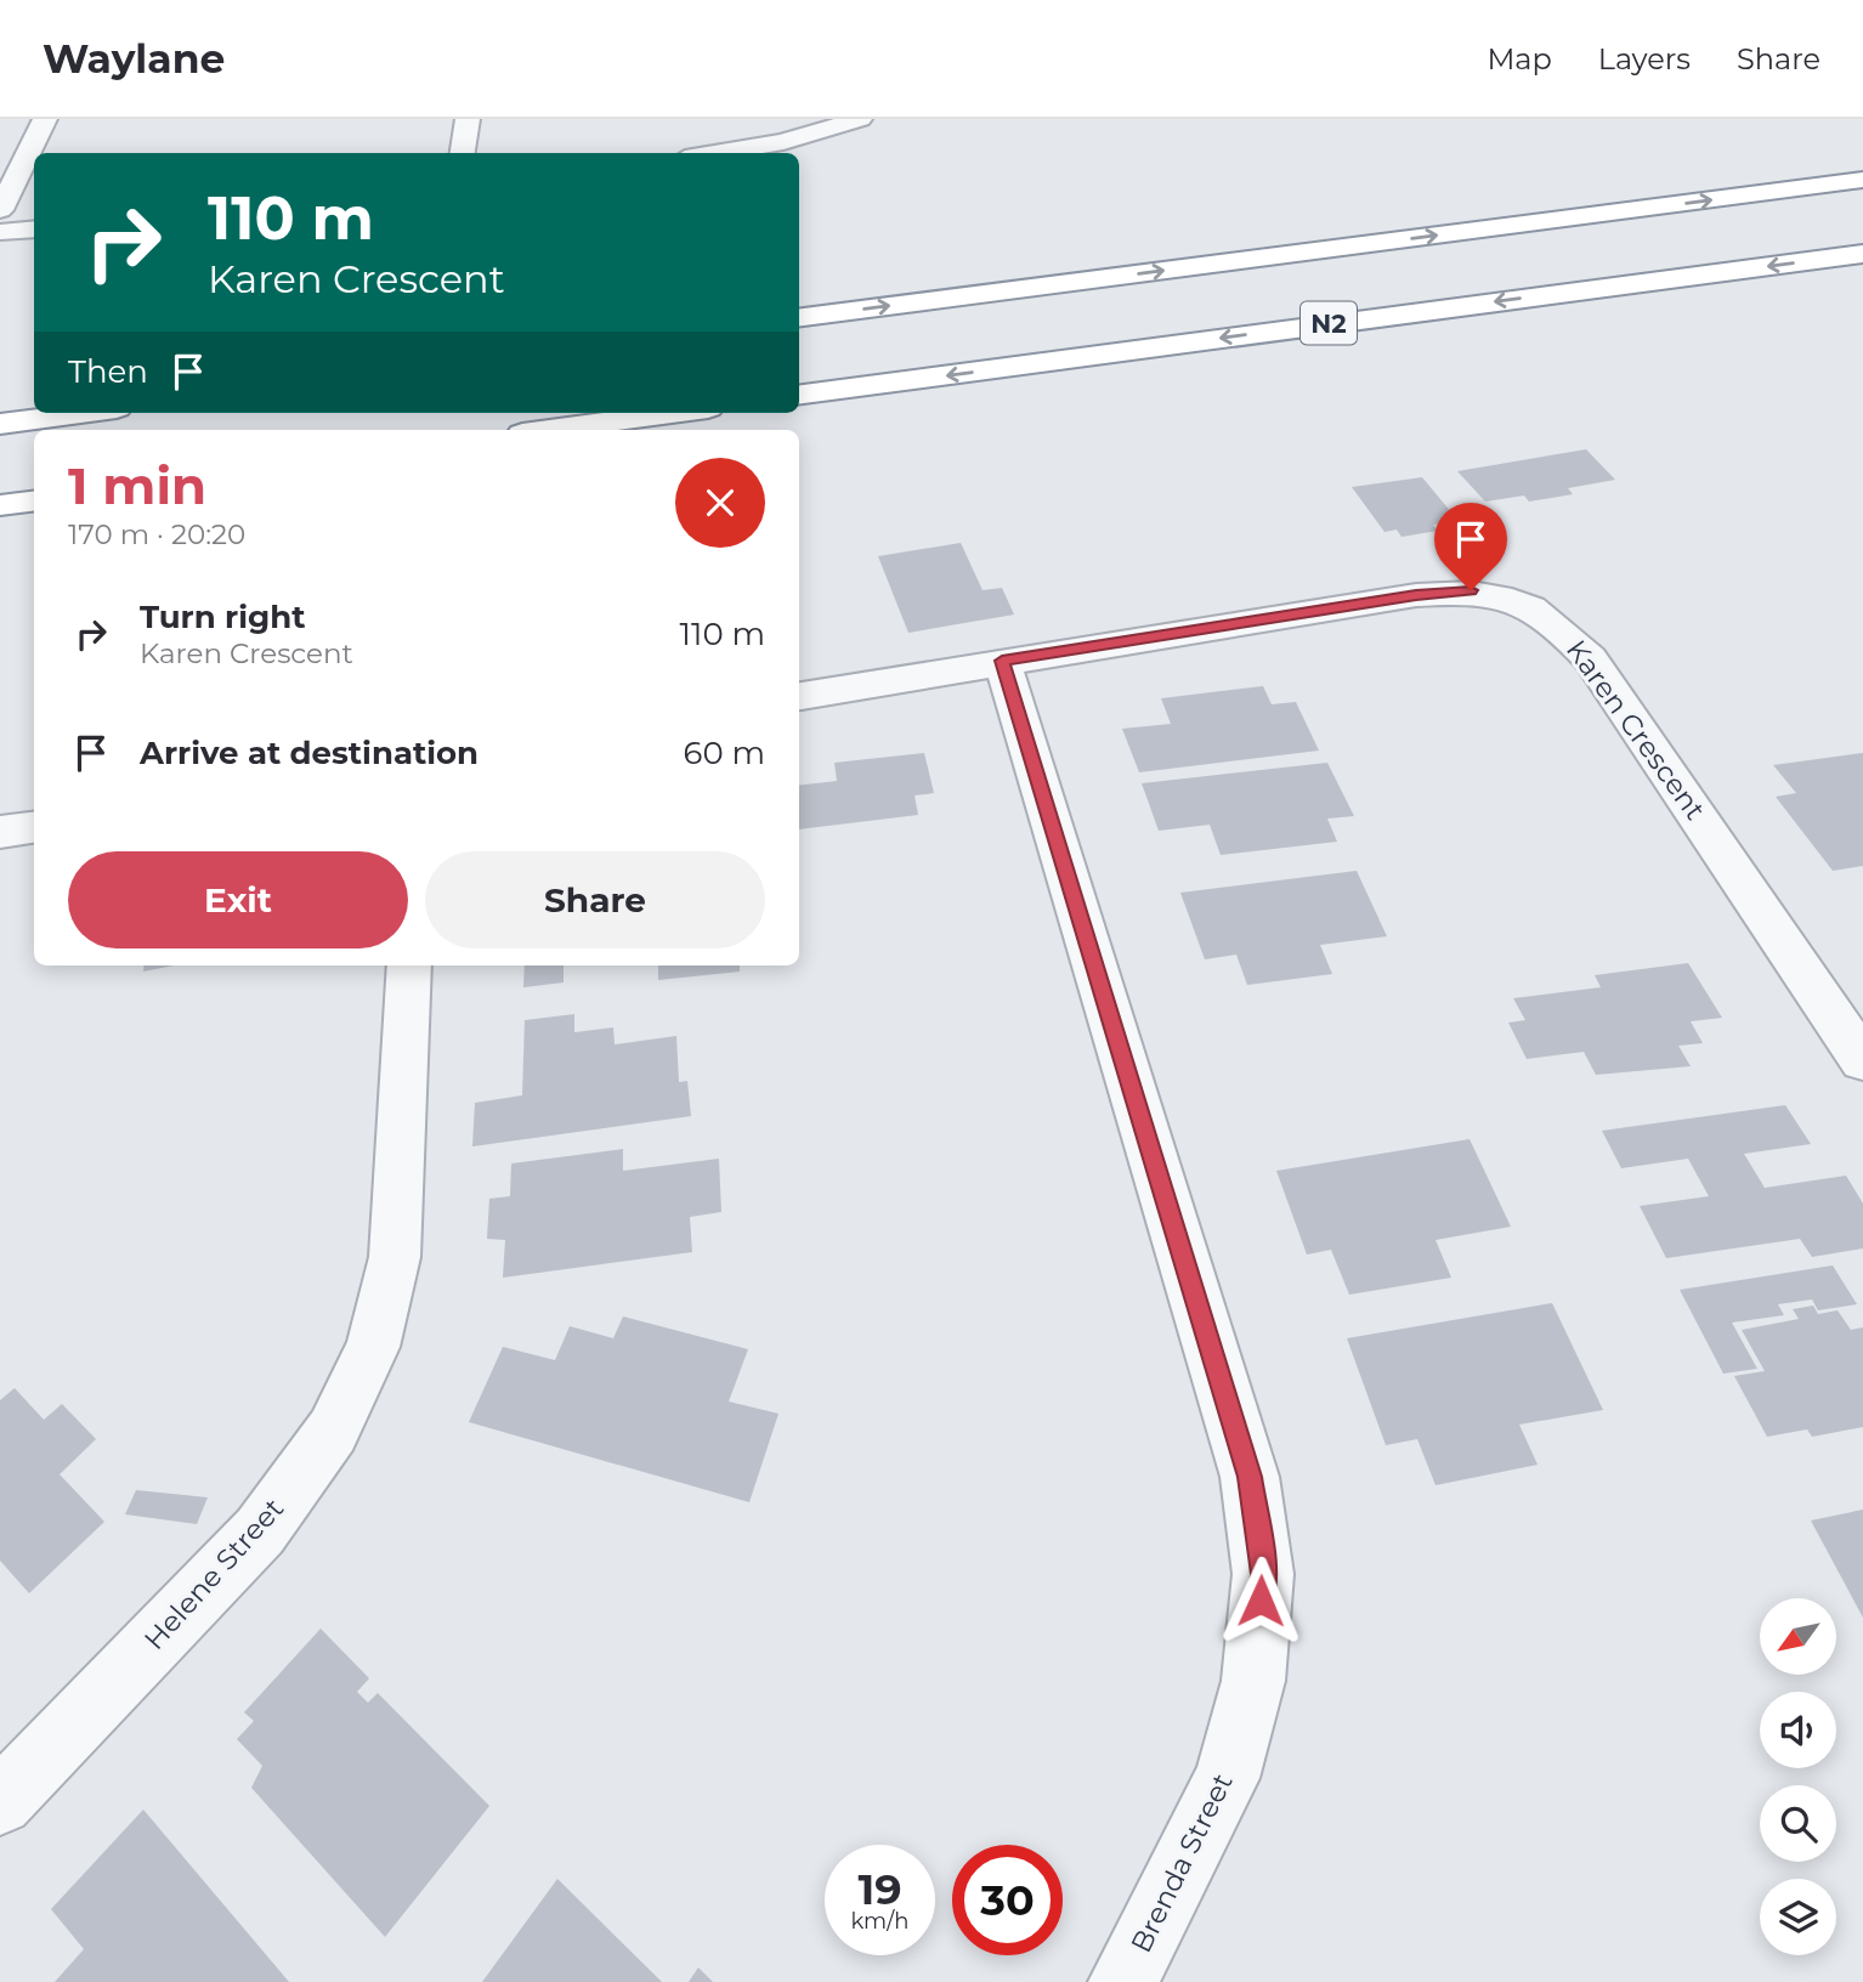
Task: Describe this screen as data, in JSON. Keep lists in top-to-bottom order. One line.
{"streets":{"highway":["N2"],"street":["Karen Crescent","Helene Street","Brenda Street"]},"crossings":[["Karen Crescent","Brenda Street"]],"north":"bottom left","page":{"header":"Waylane","nav":["Map","Layers","Share"],"turn":["110 m","Karen Crescent"],"then":"Then","heading":["1 min","170 m · 20:20"],"list":[{"name":"Turn right","note":"Karen Crescent","value":"110 m"},{"name":"Arrive at destination","value":"60 m"}],"buttons":["Exit","Share"],"speed":"19 km/h","limit":"30"}}
